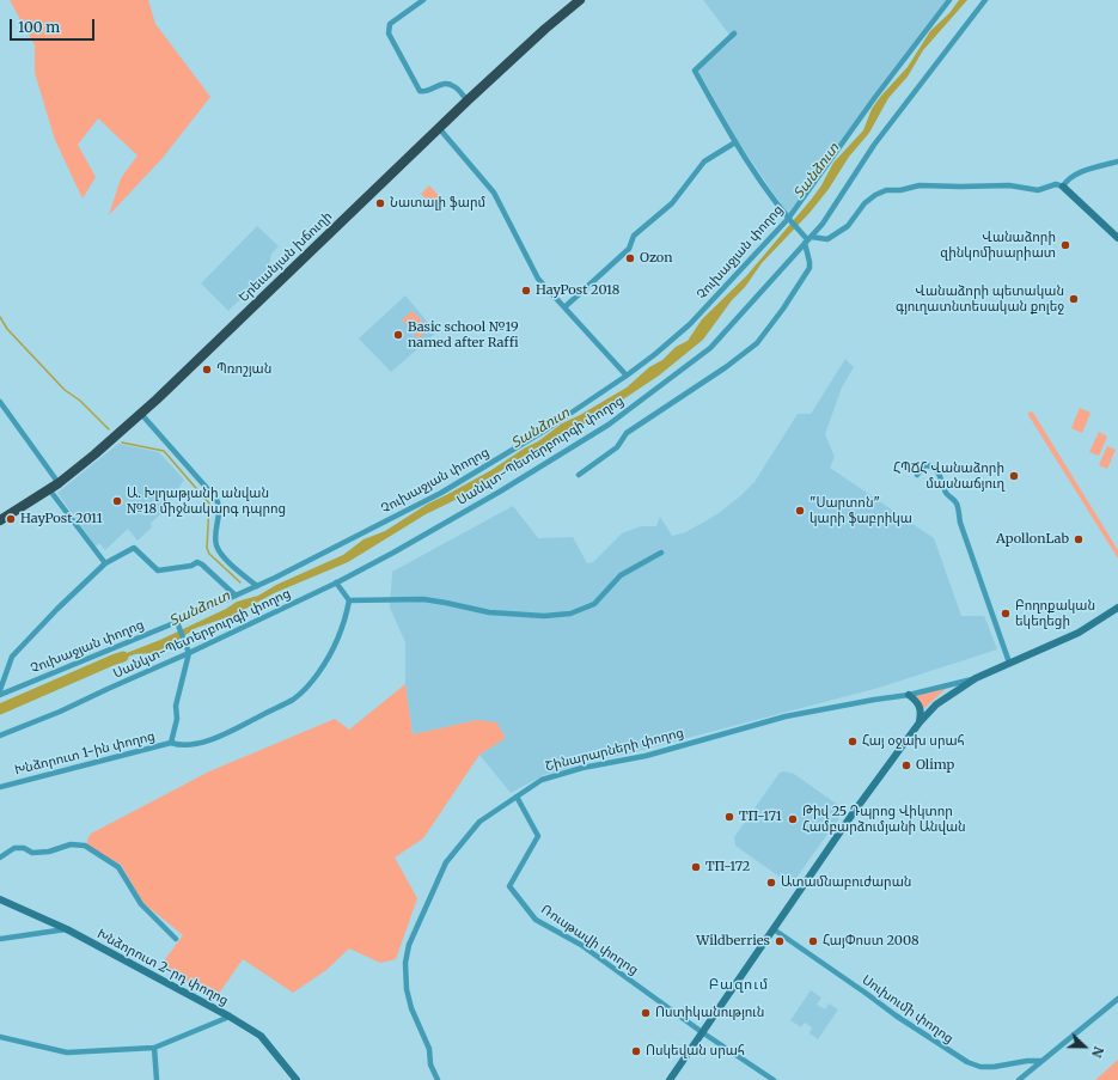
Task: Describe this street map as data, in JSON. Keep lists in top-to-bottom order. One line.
{"streets":{"highway":["Երեւանյան խճուղի"],"street":["Չուխաջյան փողոց","Սանկտ-Պետերբուրգի փողոց","Շինարարների փողոց","Խնձորուտ 1-ին փողոց","Ռուսթավի փողոց","Խնձորուտ 2-րդ փողոց","Սուխումի փողոց"]},"crossings":[["Սանկտ-Պետերբուրգի փողոց","Խնձորուտ 1-ին փողոց"],["Շինարարների փողոց","Ռուսթավի փողոց"]],"districts":["Բազում"],"water":["Տանձուտ"],"places":["Նատալի ֆարմ","Վանաձորի զինկոմիսարիատ","Ozon","HayPost 2018","Վանաձորի պետական գյուղատնտեսական քոլեջ","Basic school №19 named after Raffi","Պռոշյան","ՀՊՃՀ Վանաձորի մասնաճյուղ","Ա. Խլղաթյանի անվան №18 միջնակարգ դպրոց","\"Սարտոն\" կարի ֆաբրիկա","HayPost 2011","ApollonLab","Բողոքական եկեղեցի","Հայ օջախ սրահ","Olimp","ТП-171","Թիվ 25 Դպրոց Վիկտոր Համբարձումյանի Անվան","ТП-172","Ատամնաբուժարան","Wildberries","ՀայՓոստ 2008","Ոստիկանություն","Ոսկեվան սրահ"],"scale_bar":"100 m","north":"right"}
